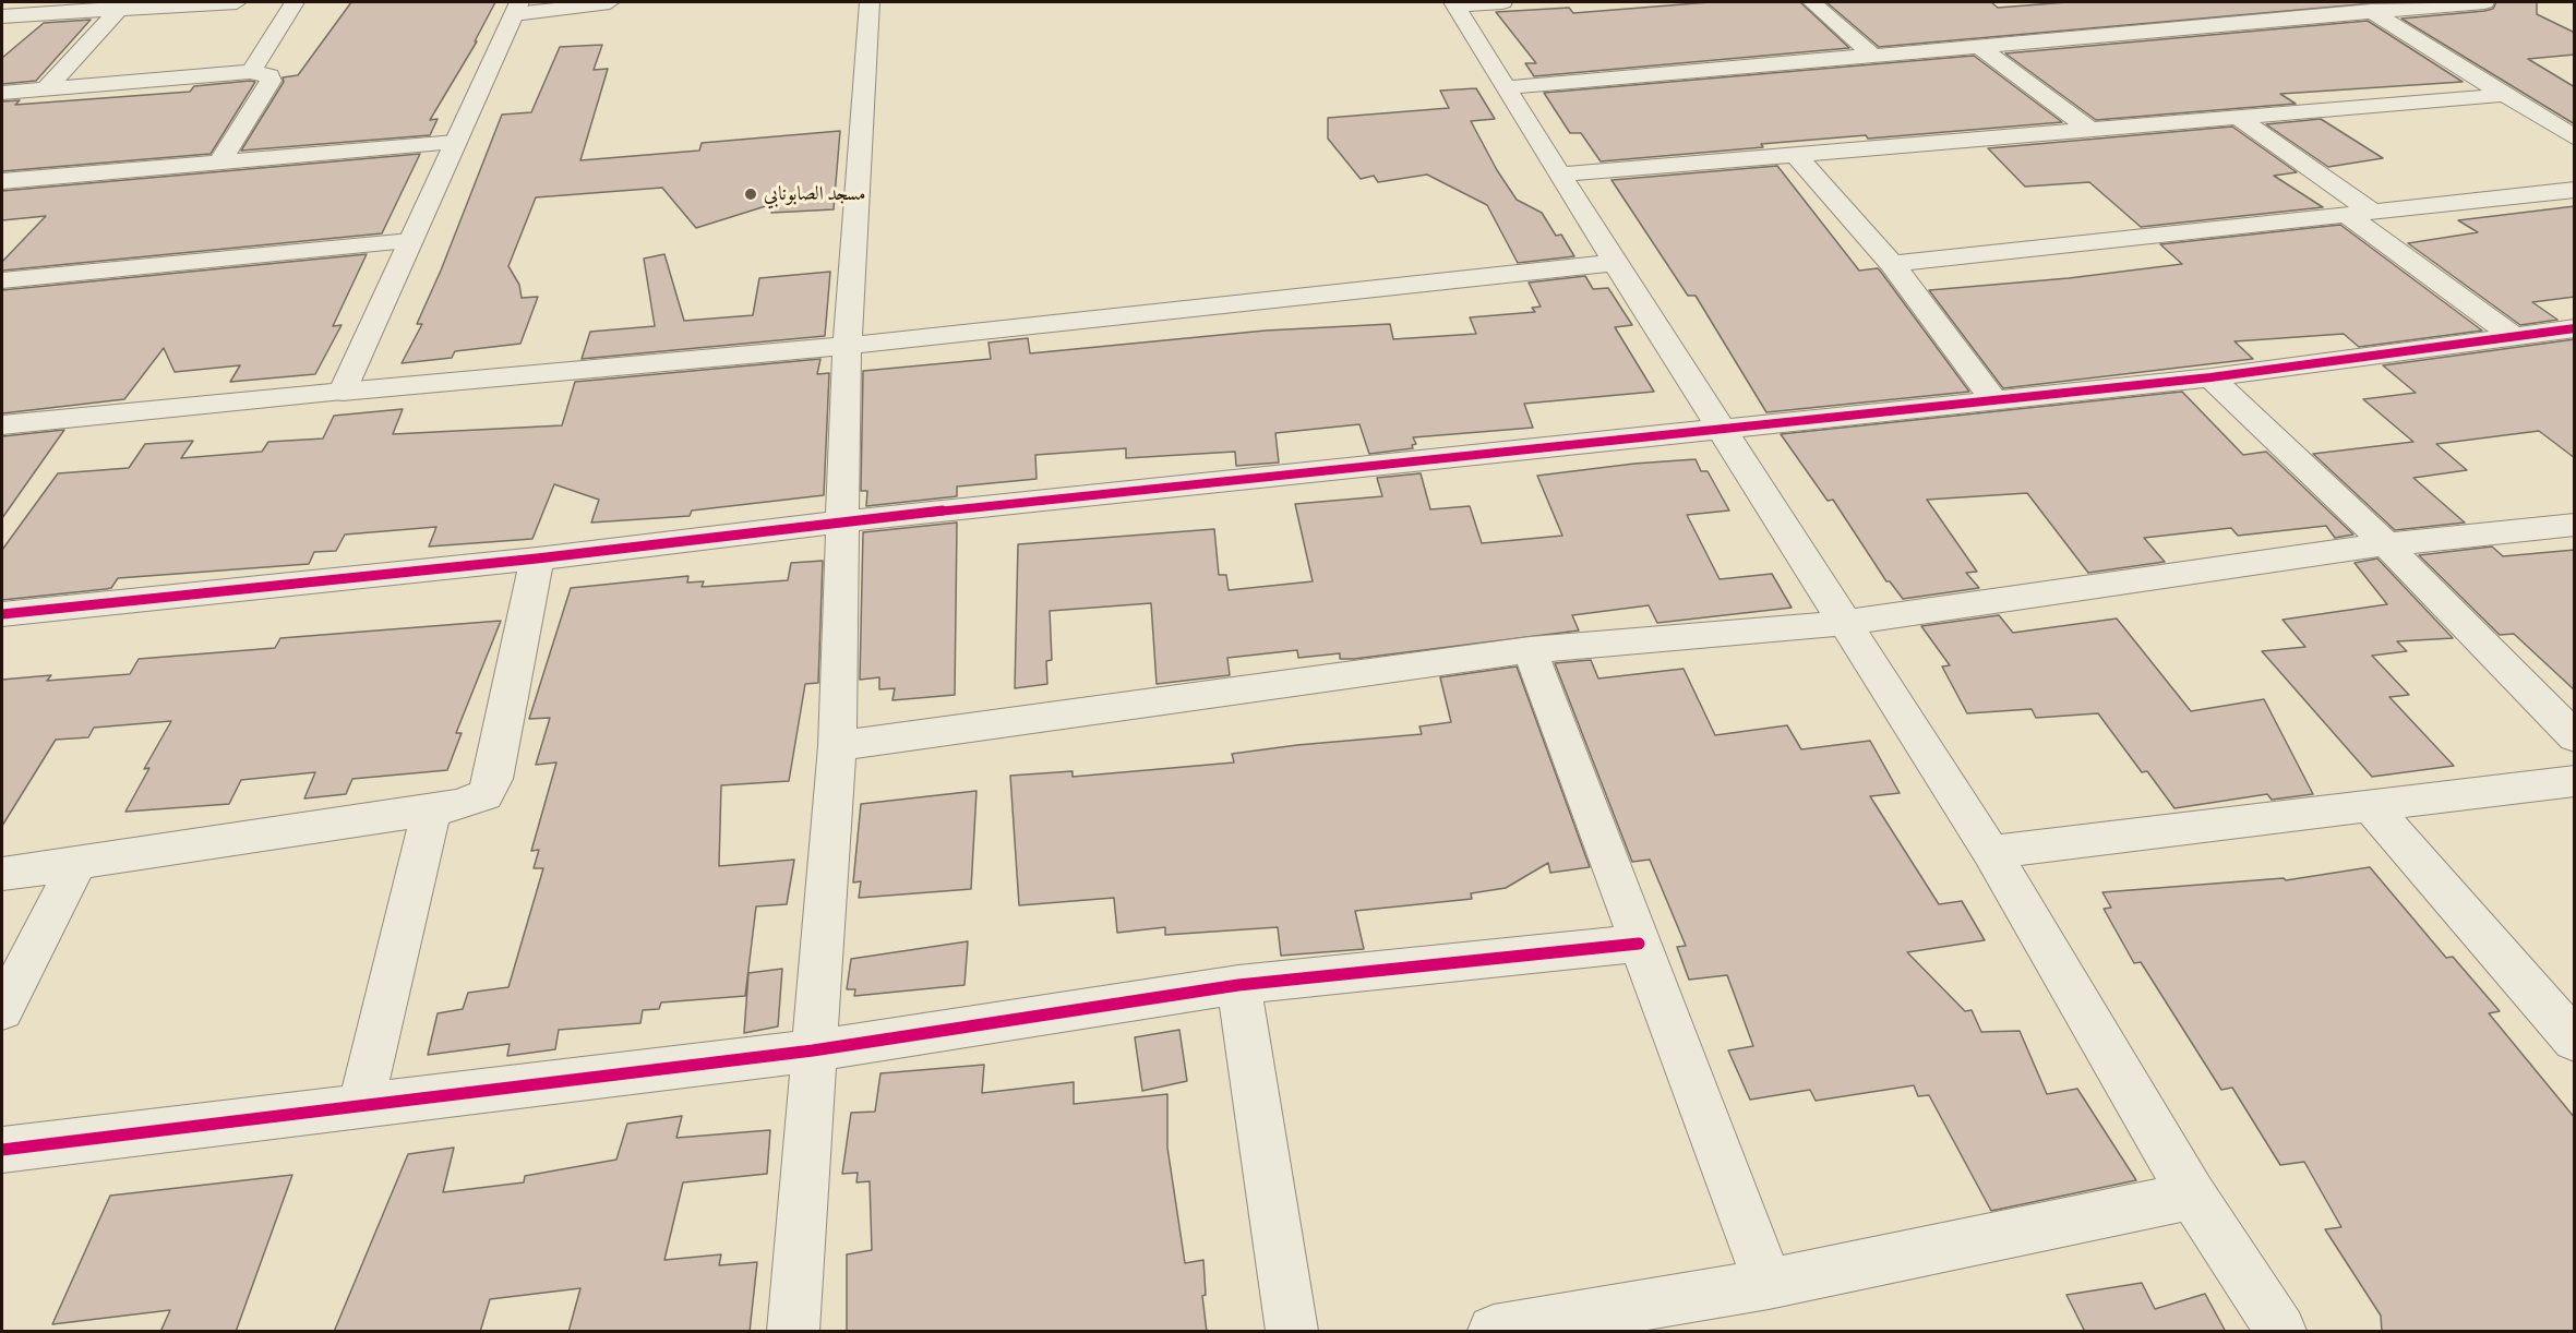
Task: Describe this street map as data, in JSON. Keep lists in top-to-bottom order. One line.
{"places":["مسجد الصابونابي"]}
